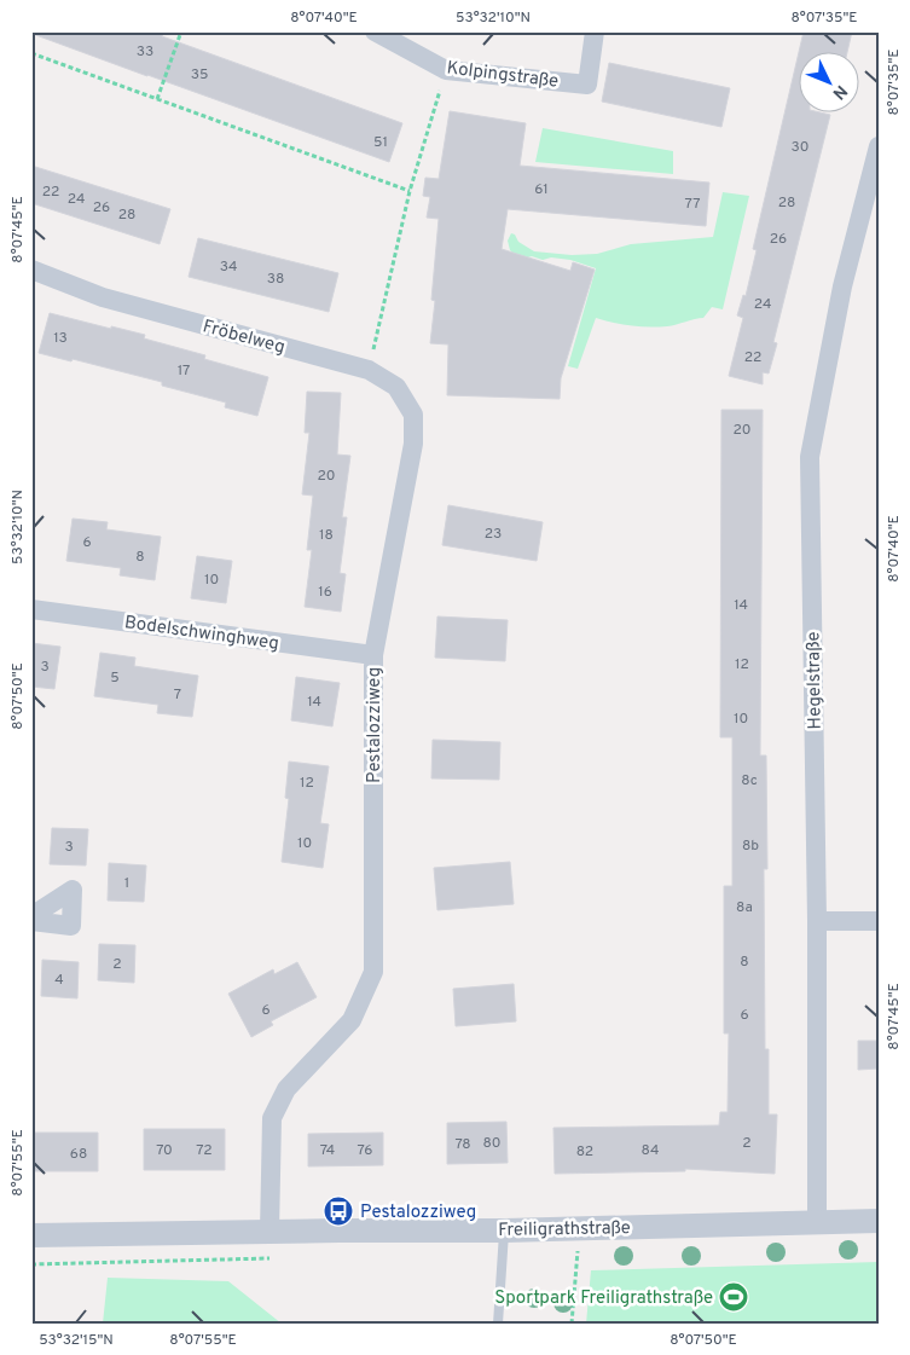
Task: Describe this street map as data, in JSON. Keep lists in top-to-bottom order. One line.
{"streets":{"street":["Kolpingstraße","Fröbelweg","Bodelschwinghweg","Hegelstraße","Pestalozziweg","Freiligrathstraße"]},"crossings":[["Fröbelweg","Pestalozziweg"],["Bodelschwinghweg","Pestalozziweg"],["Hegelstraße","Freiligrathstraße"],["Pestalozziweg","Freiligrathstraße"]],"places":{"bus stop":["Pestalozziweg"],"sports":["Sportpark Freiligrathstraße"]},"house_numbers":["33","35","51","30","61","22","24","28","77","26","28","26","34","38","24","13","22","17","20","20","23","18","6","8","10","16","14","12","3","5","7","14","10","8c","12","10","8b","3","1","8a","8","2","4","6","6","80","2","78","70","72","74","76","84","82","68"],"north":"bottom right","coordinates":["8°07'40\"E","53°32'10\"N","8°07'35\"E","8°07'45\"E","8°07'50\"E","8°07'55\"E","53°32'15\"N"]}
